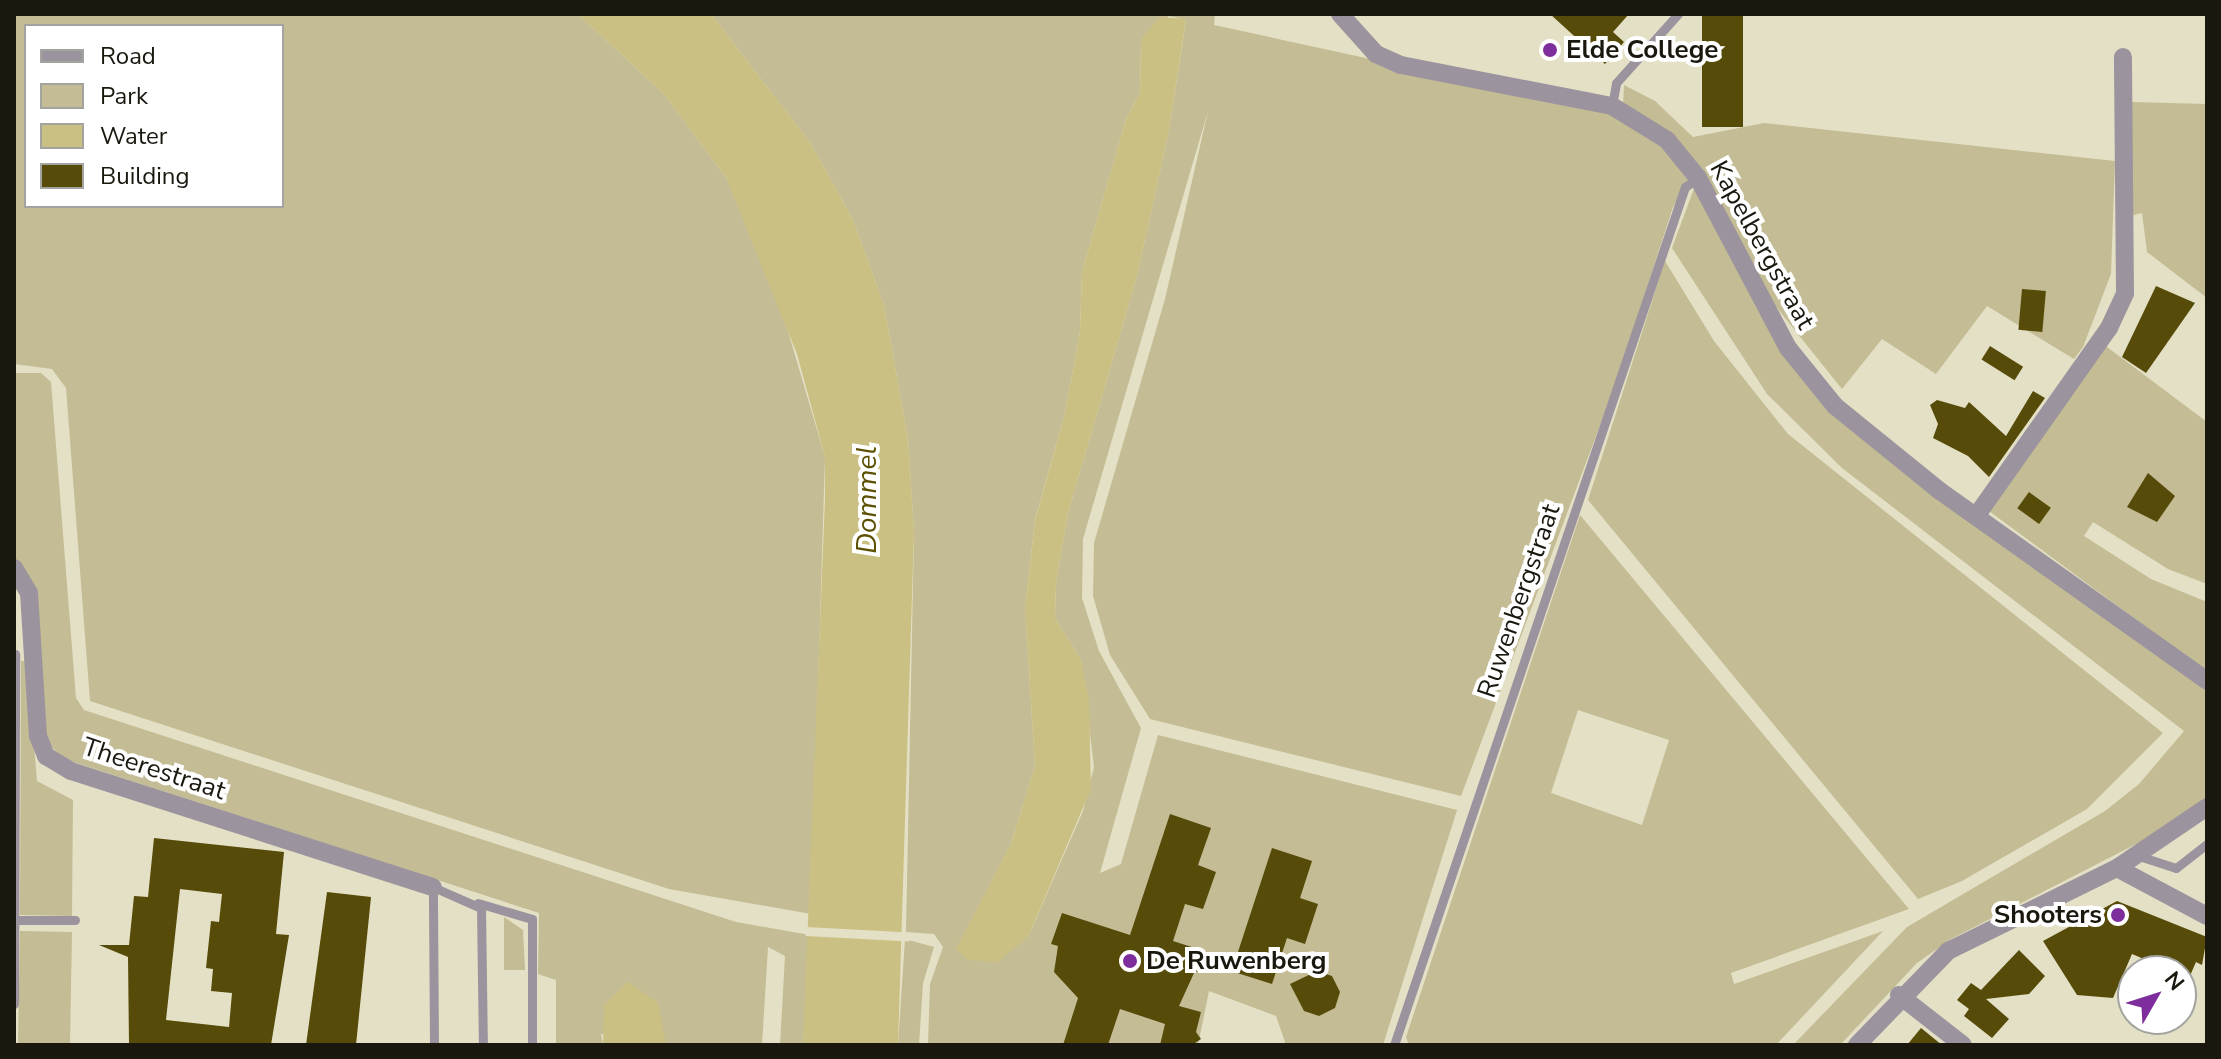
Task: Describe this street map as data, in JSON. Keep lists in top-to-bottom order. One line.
{"streets":{"street":["Kapelbergstraat","Theerestraat"],"lane":["Ruwenbergstraat"]},"crossings":[["Kapelbergstraat","Ruwenbergstraat"]],"water":["Dommel"],"places":["Elde College","Shooters","De Ruwenberg"],"legend":["Road","Park","Water","Building"],"north":"top right"}
